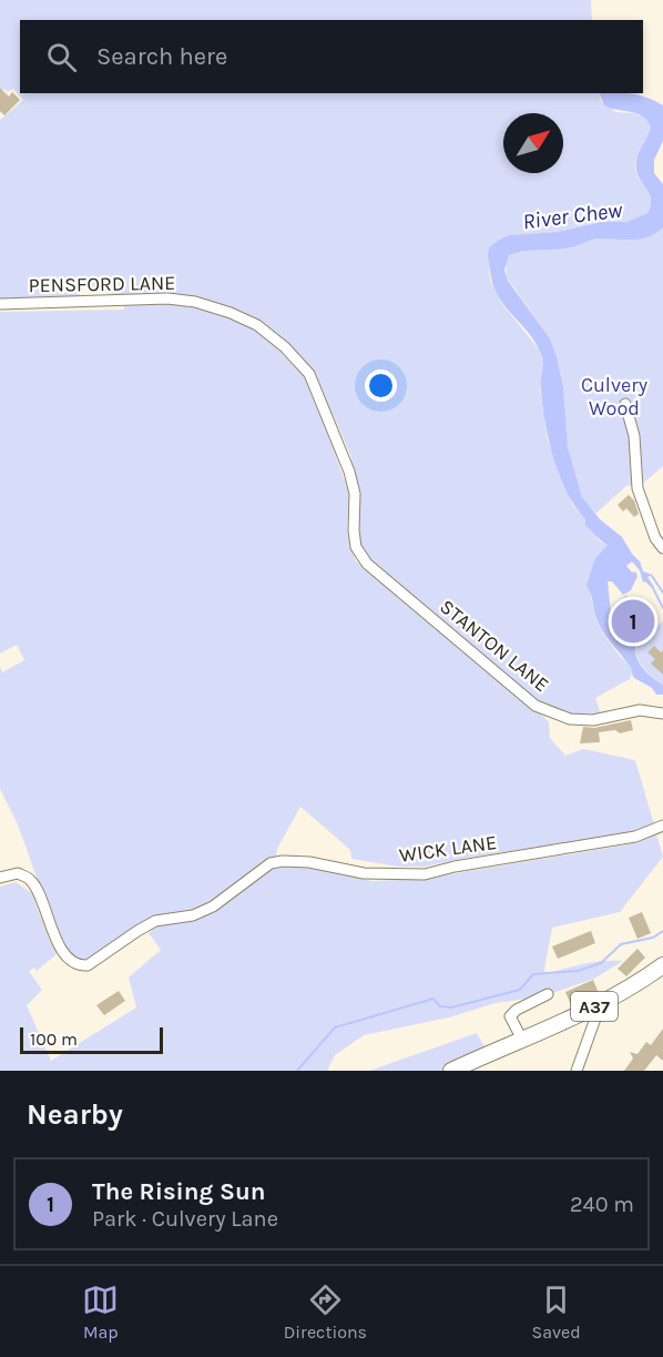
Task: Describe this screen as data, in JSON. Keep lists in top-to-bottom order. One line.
{"streets":{"highway":["A37"],"street":["PENSFORD LANE","STANTON LANE","WICK LANE"]},"crossings":[["PENSFORD LANE","STANTON LANE"]],"water":["River Chew"],"parks":["Culvery Wood"],"scale_bar":"100 m","north":"top right","page":{"search":"Search here","pins":"1","scale":"100 m","heading":"Nearby","list":[{"mark":"1","name":"The Rising Sun","note":"Park · Culvery Lane","value":"240 m"}],"nav":["Map","Directions","Saved"]}}
